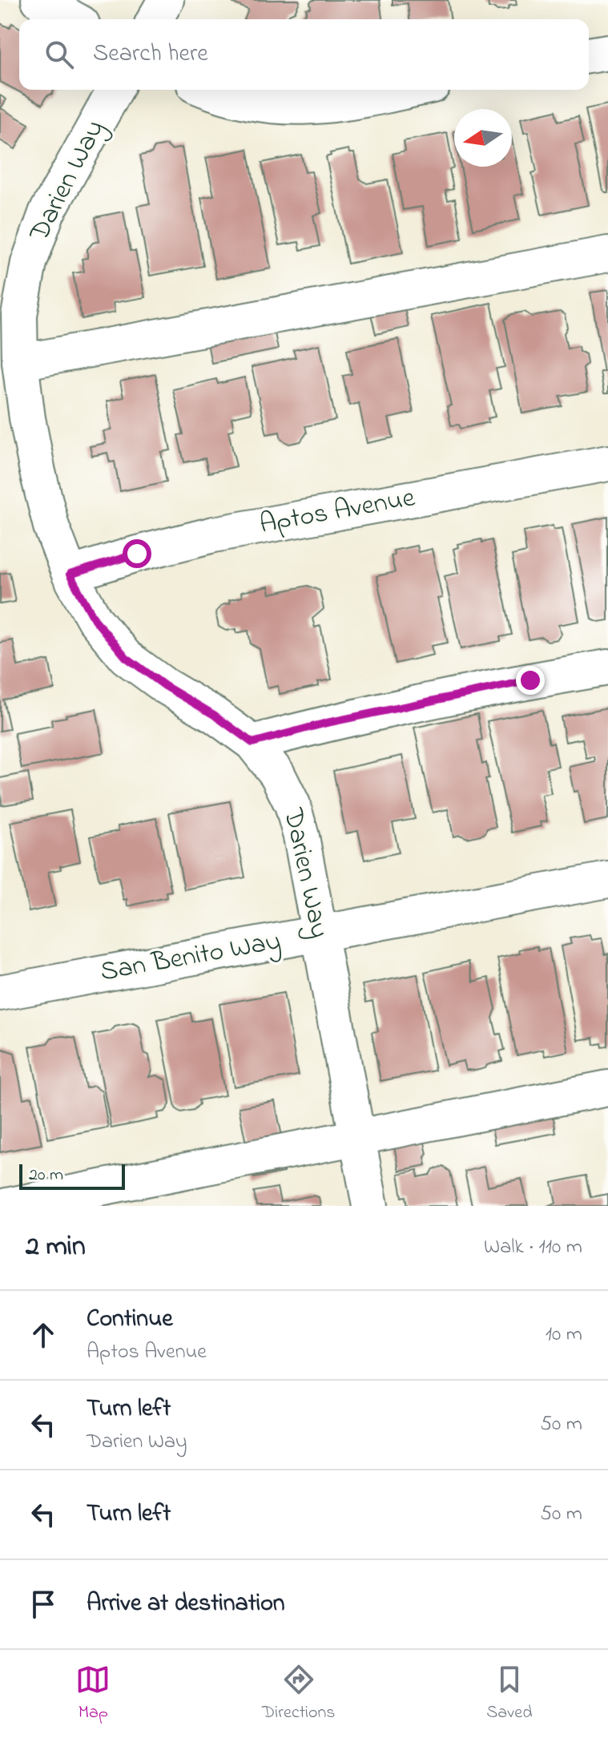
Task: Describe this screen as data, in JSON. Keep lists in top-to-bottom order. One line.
{"streets":{"street":["Darien Way","Aptos Avenue","San Benito Way"]},"crossings":[["Darien Way","Aptos Avenue"],["Darien Way","San Benito Way"]],"scale_bar":"20 m","north":"left","page":{"search":"Search here","scale":"20 m","heading":["2 min","Walk · 110 m"],"list":[["Continue","Aptos Avenue","10 m"],["Turn left","Darien Way","50 m"],["Turn left","50 m"],"Arrive at destination"],"nav":["Map","Directions","Saved"]}}
